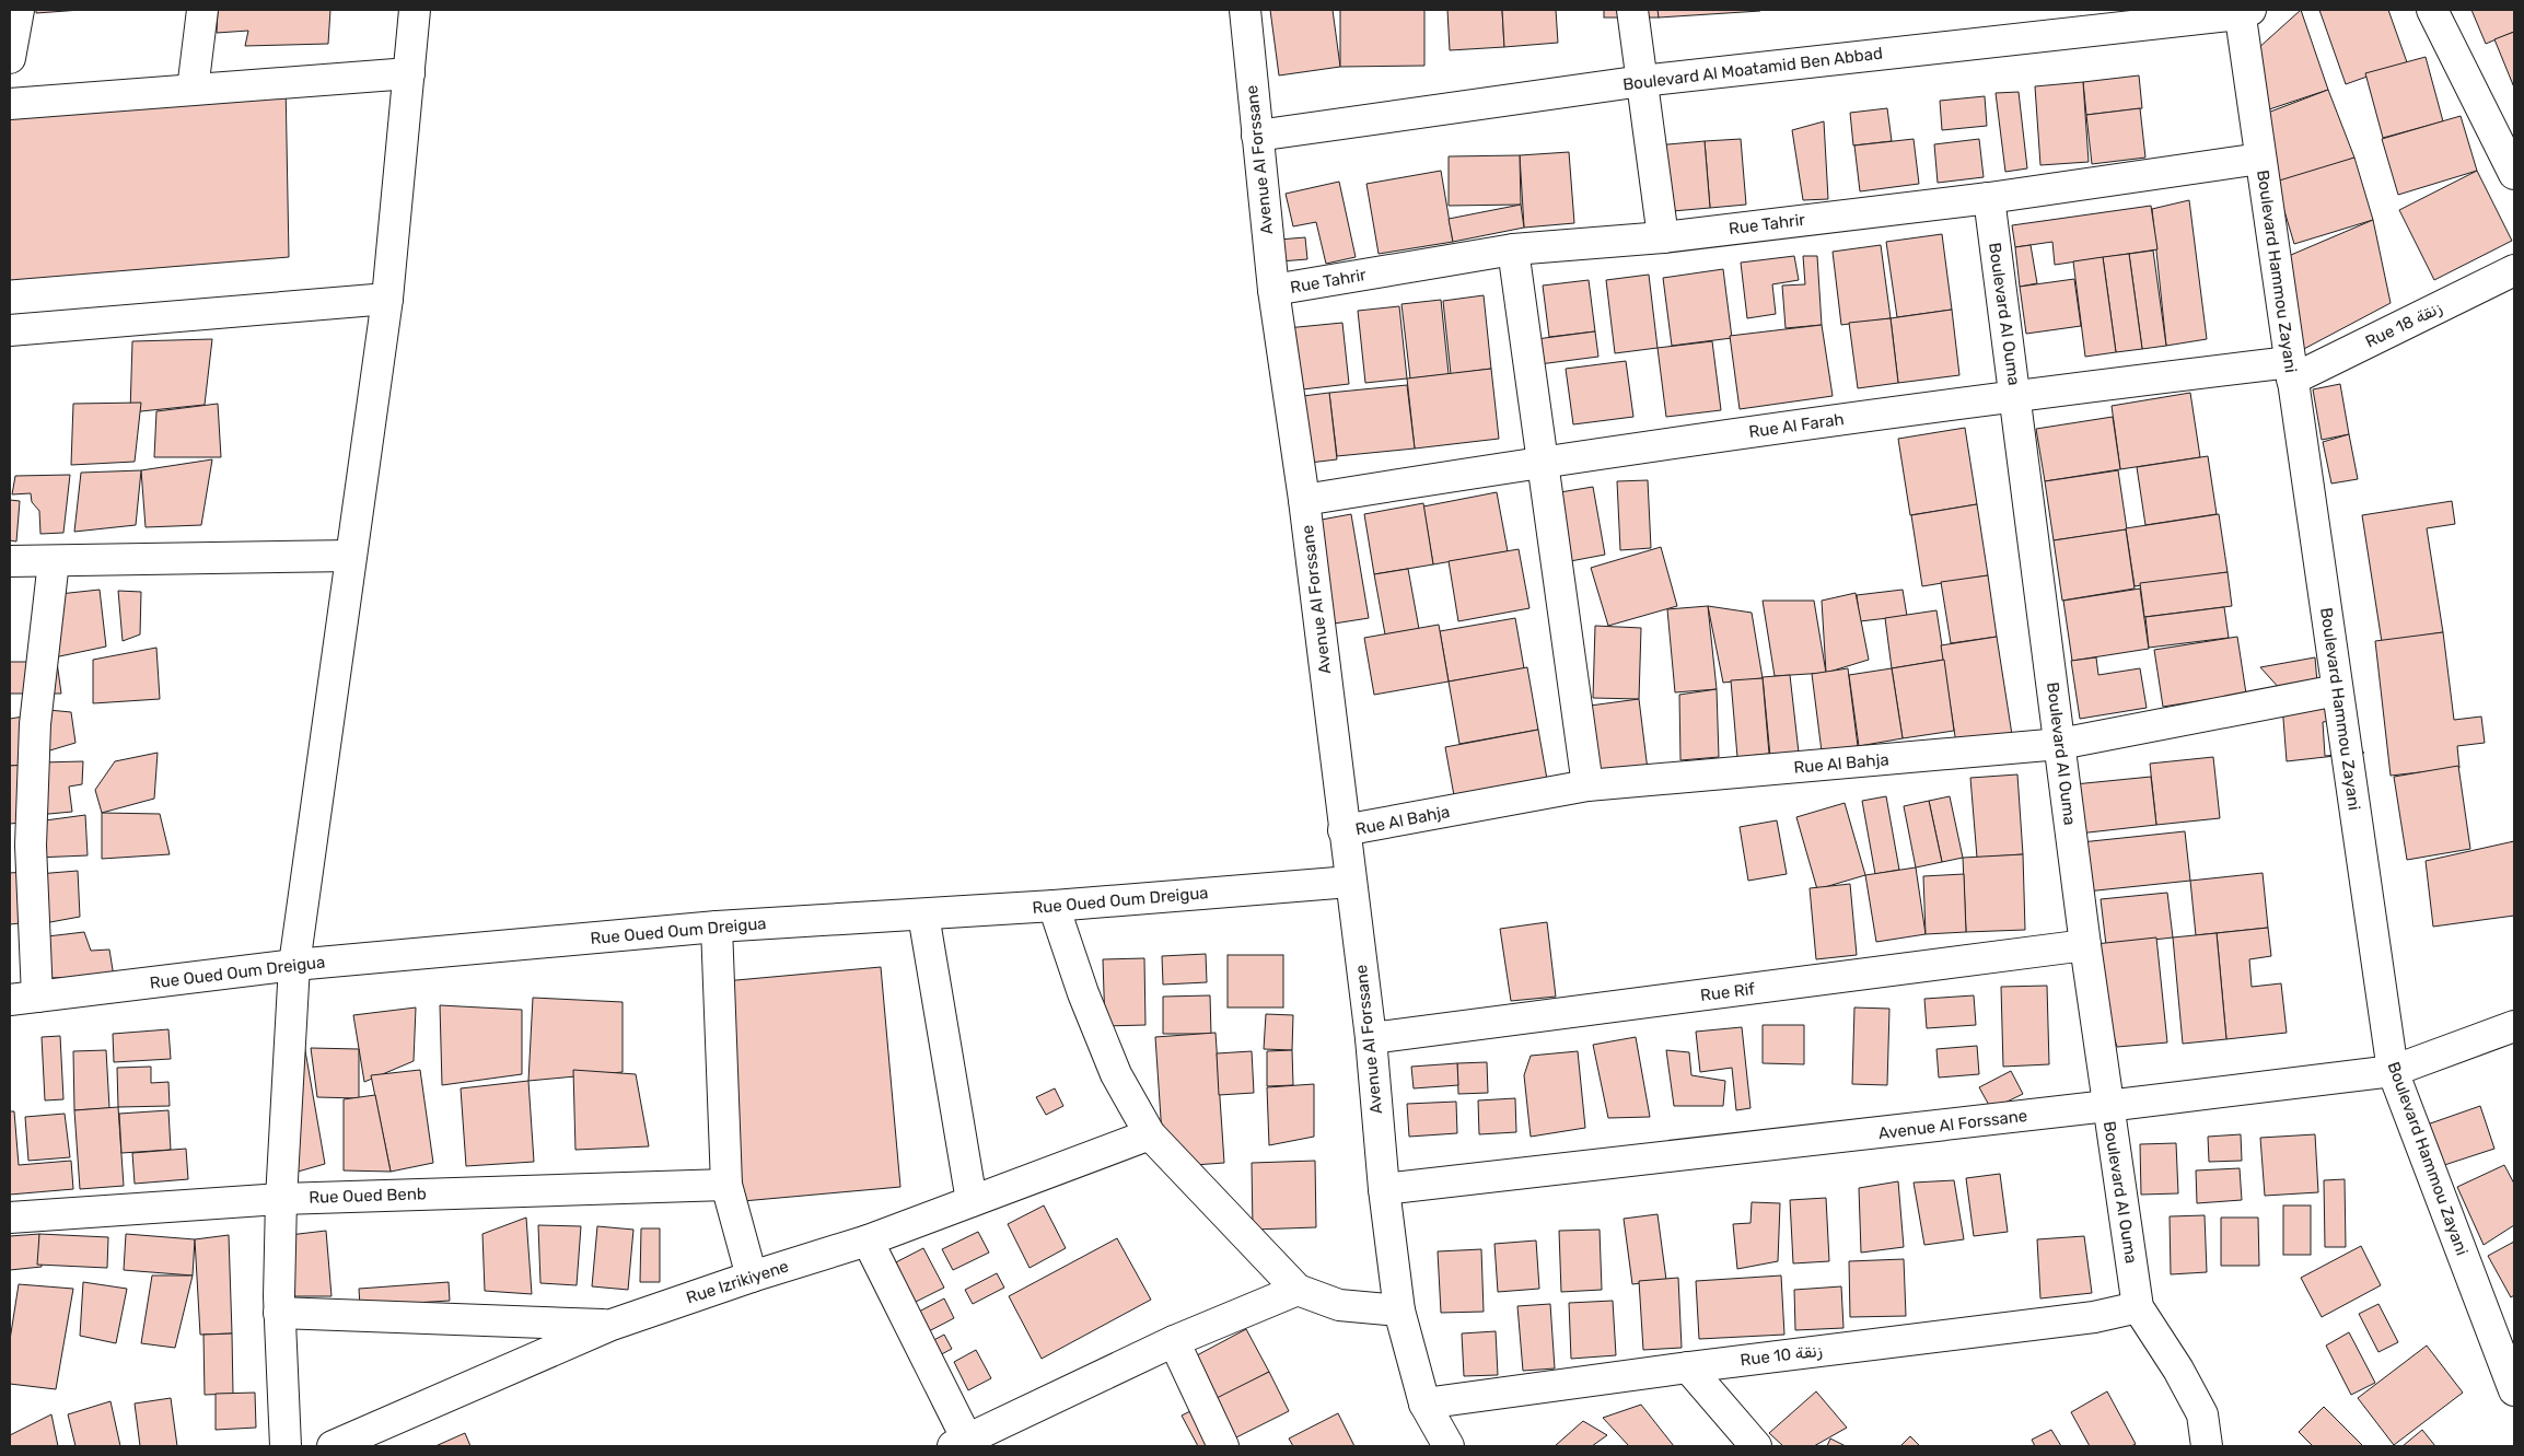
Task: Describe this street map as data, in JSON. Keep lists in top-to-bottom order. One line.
{"streets":{"street":["Boulevard Al Moatamid Ben Abbad","Avenue Al Forssane","Rue Tahrir","Boulevard Hammou Zayani","Boulevard Al Ouma","Rue 18 زنقة","Rue Al Farah","Rue Al Bahja","Rue Oued Oum Dreigua","Rue Rif","Rue Oued Benb","Rue Izrikiyene","Rue 10 زنقة"]},"crossings":[["Boulevard Al Moatamid Ben Abbad","Avenue Al Forssane"],["Boulevard Al Moatamid Ben Abbad","Boulevard Hammou Zayani"],["Avenue Al Forssane","Rue Tahrir"],["Avenue Al Forssane","Boulevard Hammou Zayani"],["Avenue Al Forssane","Boulevard Al Ouma"],["Avenue Al Forssane","Rue Al Farah"],["Avenue Al Forssane","Rue Al Bahja"],["Avenue Al Forssane","Rue Oued Oum Dreigua"],["Avenue Al Forssane","Rue Rif"],["Avenue Al Forssane","Rue 10 زنقة"],["Rue Tahrir","Boulevard Hammou Zayani"],["Rue Tahrir","Boulevard Al Ouma"],["Boulevard Hammou Zayani","Rue 18 زنقة"],["Boulevard Hammou Zayani","Rue Al Farah"],["Boulevard Hammou Zayani","Rue Al Bahja"],["Boulevard Al Ouma","Rue Al Farah"],["Boulevard Al Ouma","Rue Al Bahja"],["Boulevard Al Ouma","Rue Rif"],["Boulevard Al Ouma","Rue 10 زنقة"],["Rue 18 زنقة","Rue Al Farah"]]}
